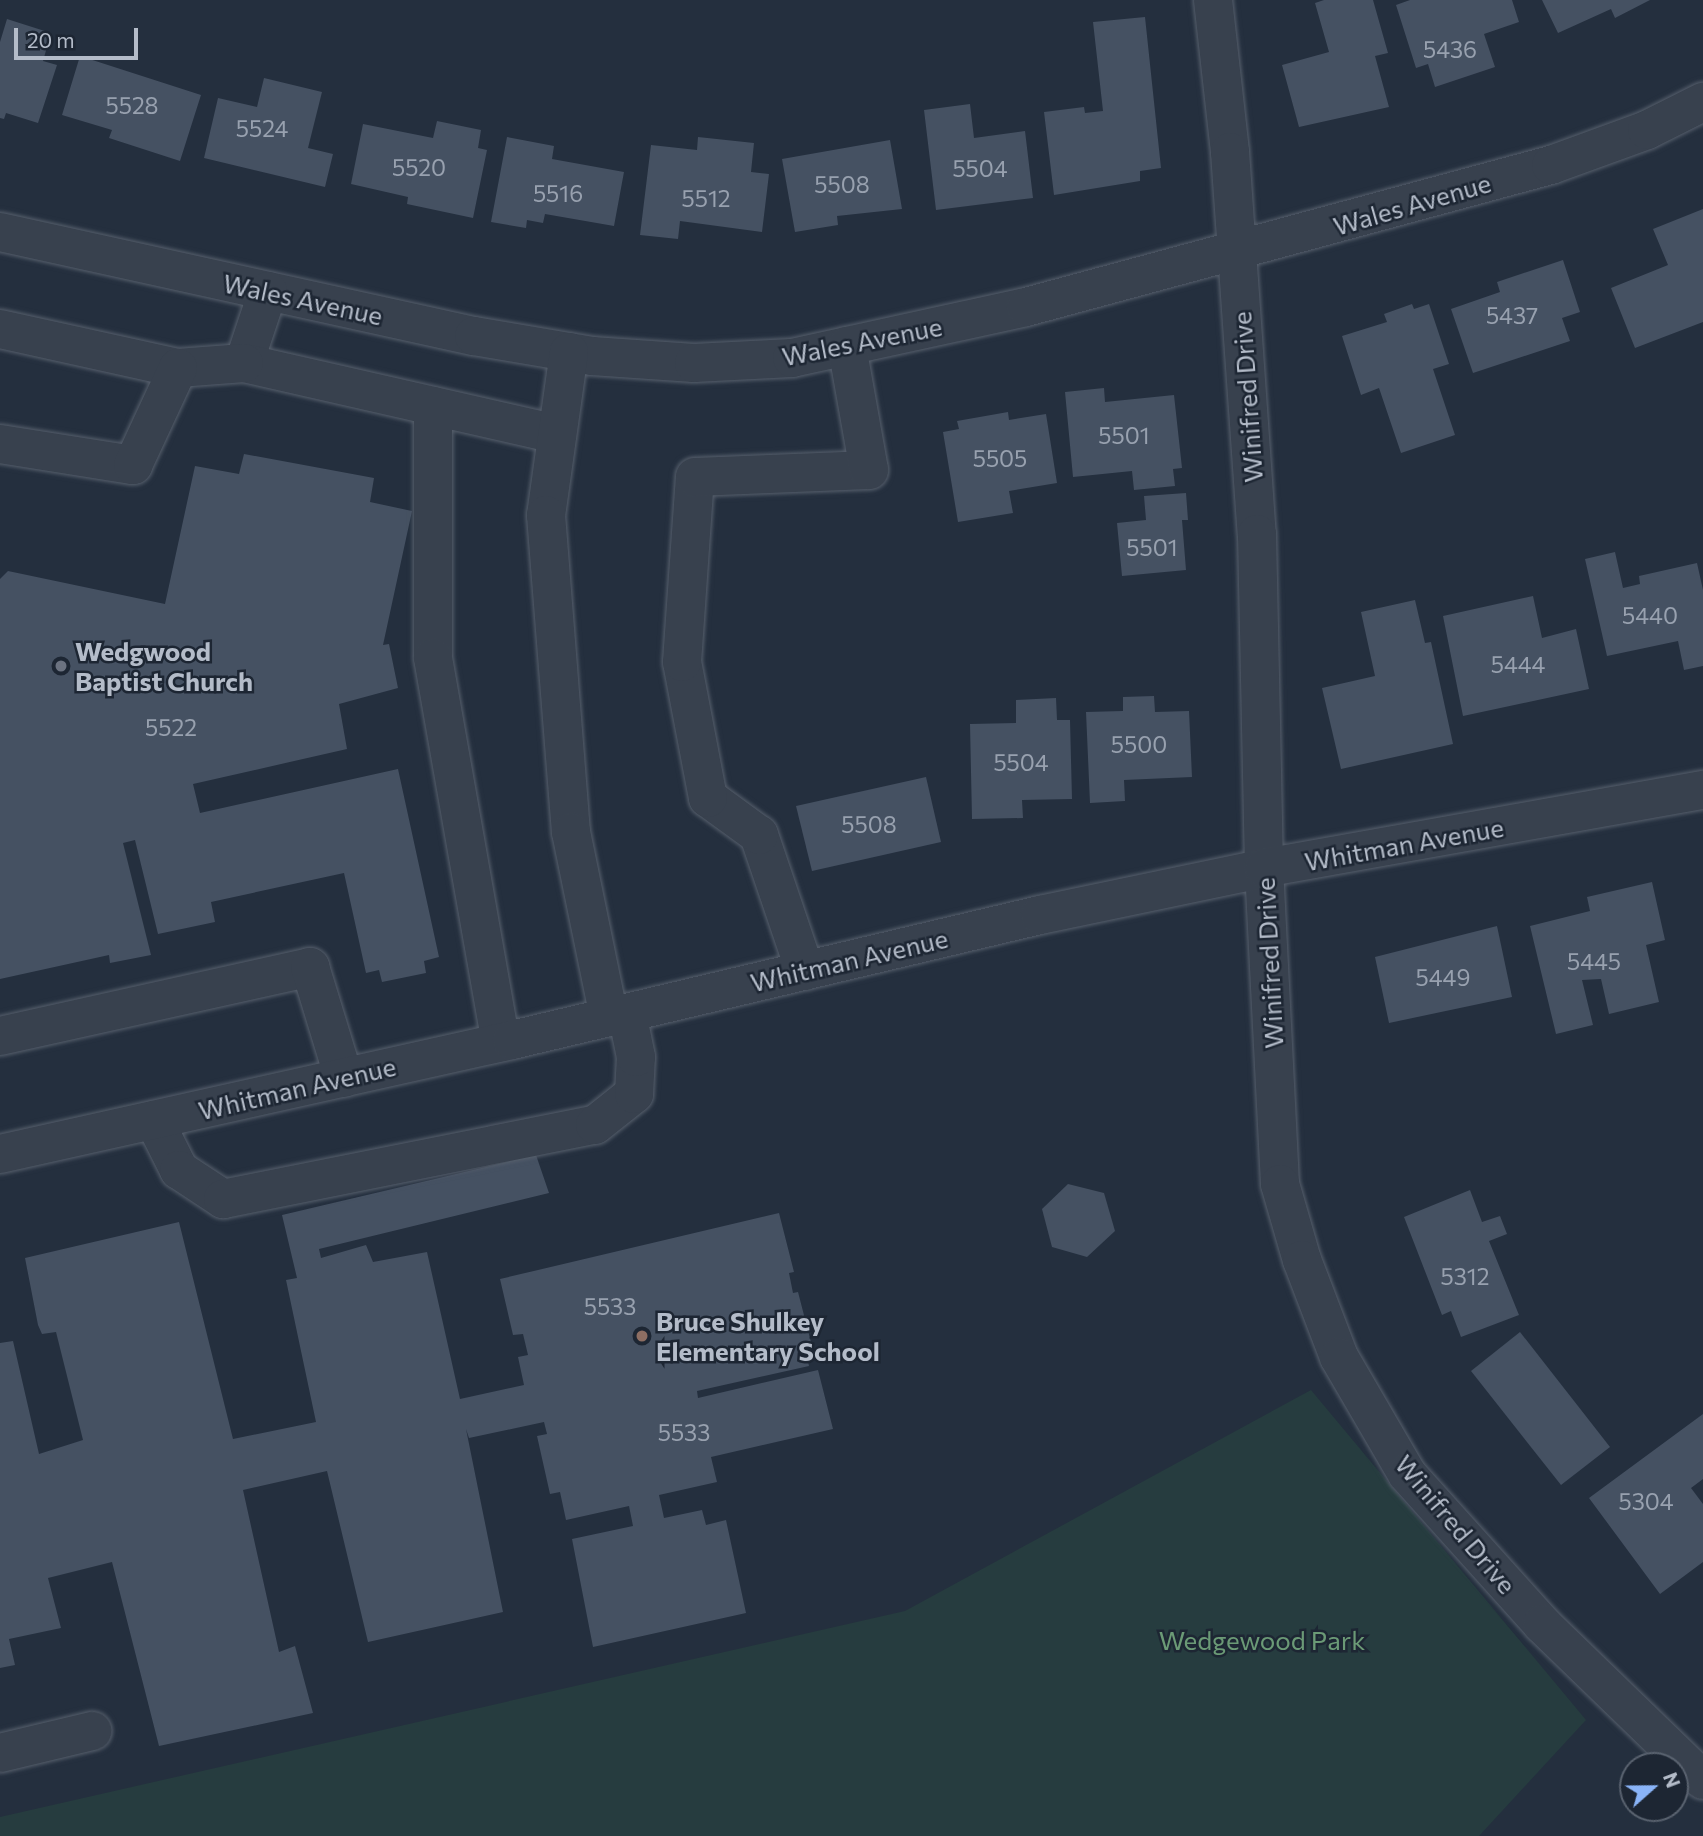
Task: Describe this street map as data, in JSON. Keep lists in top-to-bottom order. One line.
{"streets":{"street":["Wales Avenue","Winifred Drive","Whitman Avenue"]},"crossings":[["Wales Avenue","Winifred Drive"],["Winifred Drive","Whitman Avenue"]],"parks":["Wedgewood Park"],"places":["Wedgwood Baptist Church","Bruce Shulkey Elementary School"],"house_numbers":["5436","5528","5524","5520","5504","5508","5516","5512","5437","5501","5505","5501","5440","5444","5522","5500","5504","5508","5445","5449","5312","5533","5533","5304"],"scale_bar":"20 m","north":"right"}
